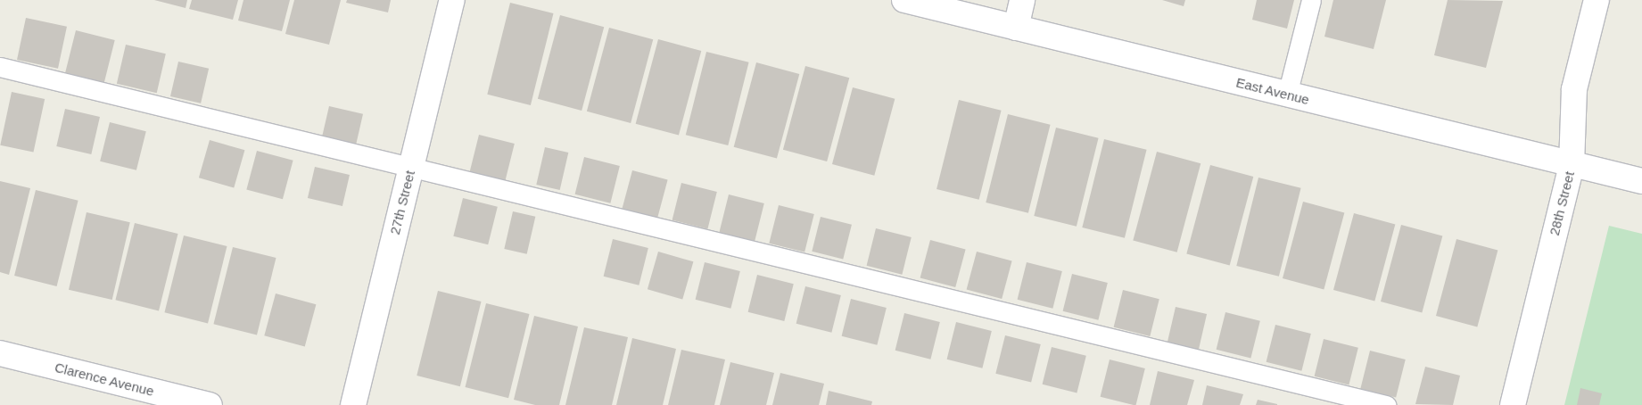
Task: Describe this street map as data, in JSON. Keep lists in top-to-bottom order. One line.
{"streets":{"street":["East Avenue","27th Street","28th Street","Clarence Avenue"]},"crossings":[["East Avenue","28th Street"]]}
